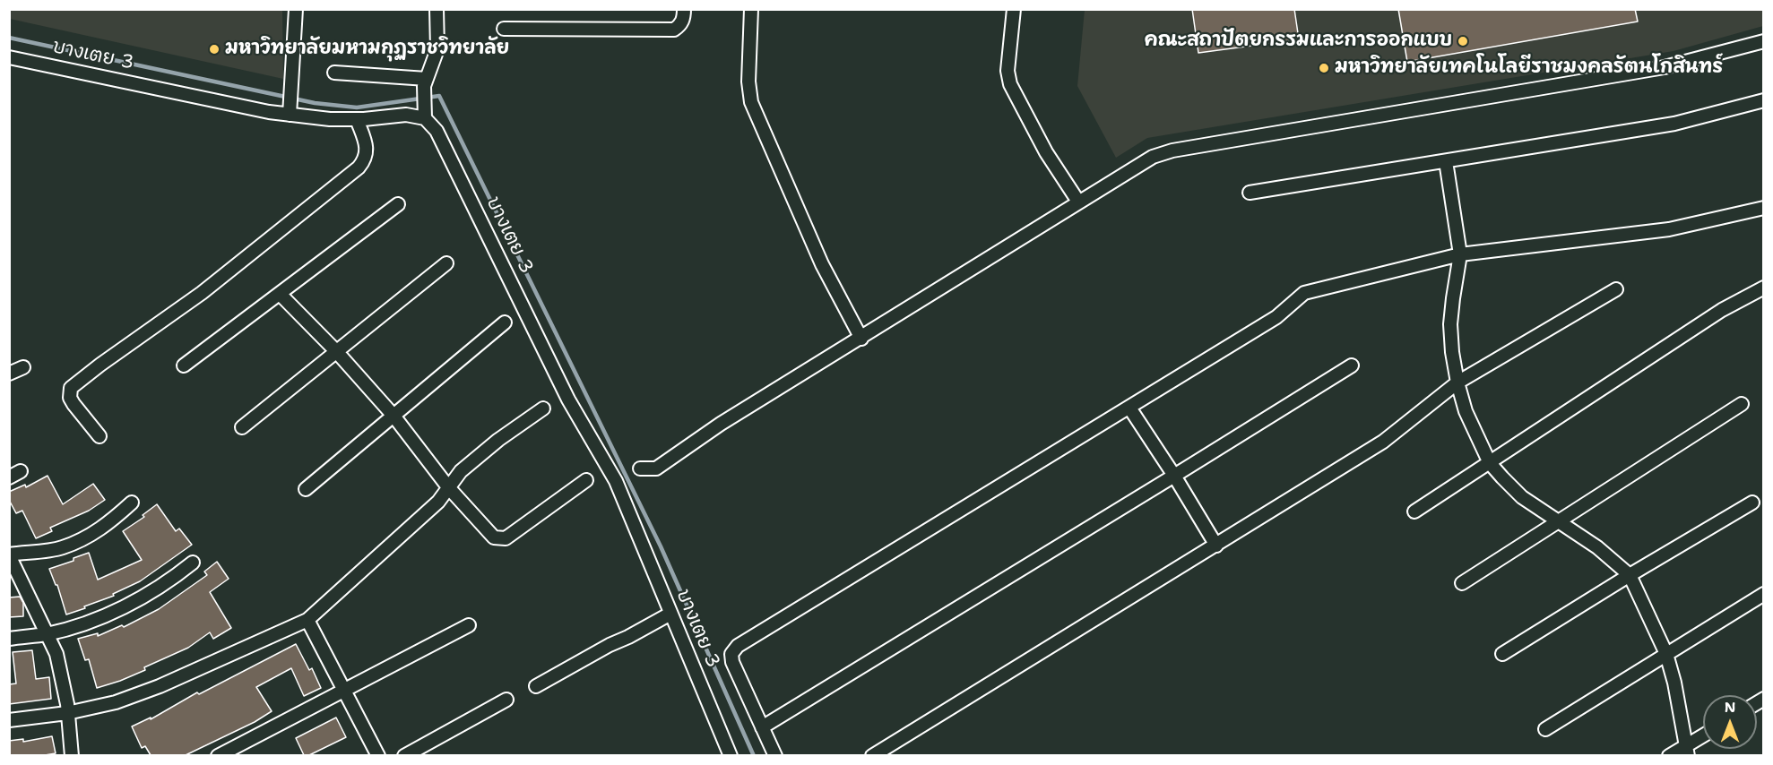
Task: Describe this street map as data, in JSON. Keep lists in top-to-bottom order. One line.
{"streets":{"street":["บางเตย 3"]},"places":["คณะสถาปัตยกรรมและการออกแบบ","มหาวิทยาลัยมหามกุฏราชวิทยาลัย","มหาวิทยาลัยเทคโนโลยีราชมงคลรัตนโกสินทร์"],"north":"top"}
